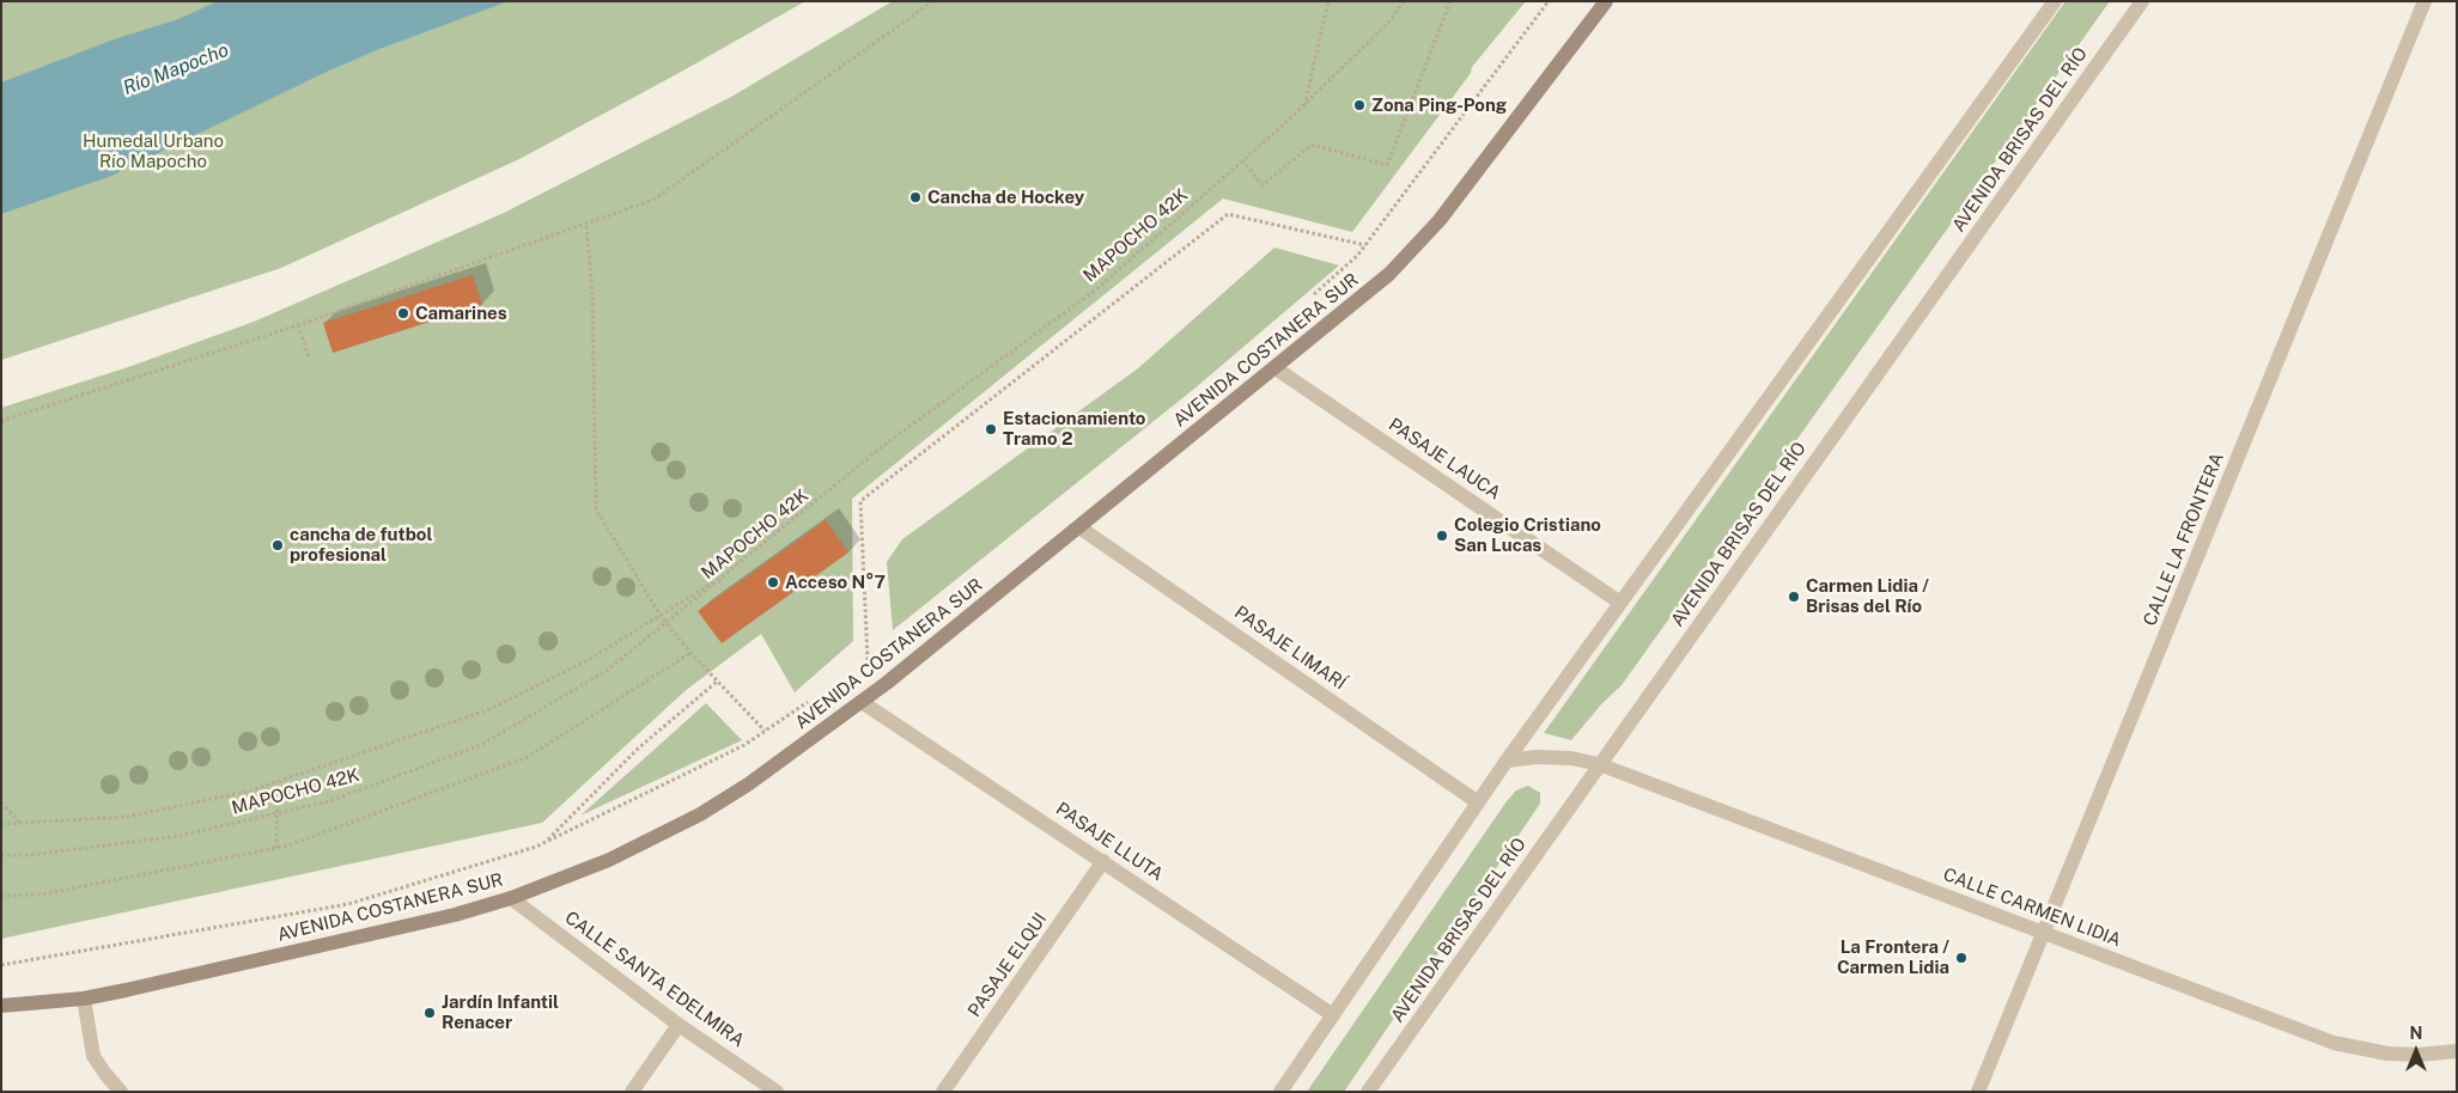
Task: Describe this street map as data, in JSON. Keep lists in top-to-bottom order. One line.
{"streets":{"main road":["AVENIDA COSTANERA SUR"],"street":["AVENIDA BRISAS DEL RÍO","PASAJE LAUCA","CALLE LA FRONTERA","PASAJE LIMARÍ","PASAJE LLUTA","CALLE CARMEN LIDIA","PASAJE ELQUI","CALLE SANTA EDELMIRA"],"path":["MAPOCHO 42K"]},"crossings":[["AVENIDA BRISAS DEL RÍO","CALLE CARMEN LIDIA"],["AVENIDA COSTANERA SUR","PASAJE LAUCA"],["AVENIDA COSTANERA SUR","PASAJE LIMARÍ"],["AVENIDA COSTANERA SUR","PASAJE LLUTA"],["AVENIDA COSTANERA SUR","CALLE SANTA EDELMIRA"],["CALLE LA FRONTERA","CALLE CARMEN LIDIA"],["PASAJE LLUTA","PASAJE ELQUI"]],"water":["Río Mapocho"],"parks":["Humedal Urbano Río Mapocho"],"places":["Zona Ping-Pong","Cancha de Hockey","Camarines","Estacionamiento Tramo 2","Colegio Cristiano San Lucas","cancha de futbol profesional","Acceso N°7","Carmen Lidia / Brisas del Río","La Frontera / Carmen Lidia","Jardín Infantil Renacer"],"north":"top"}
